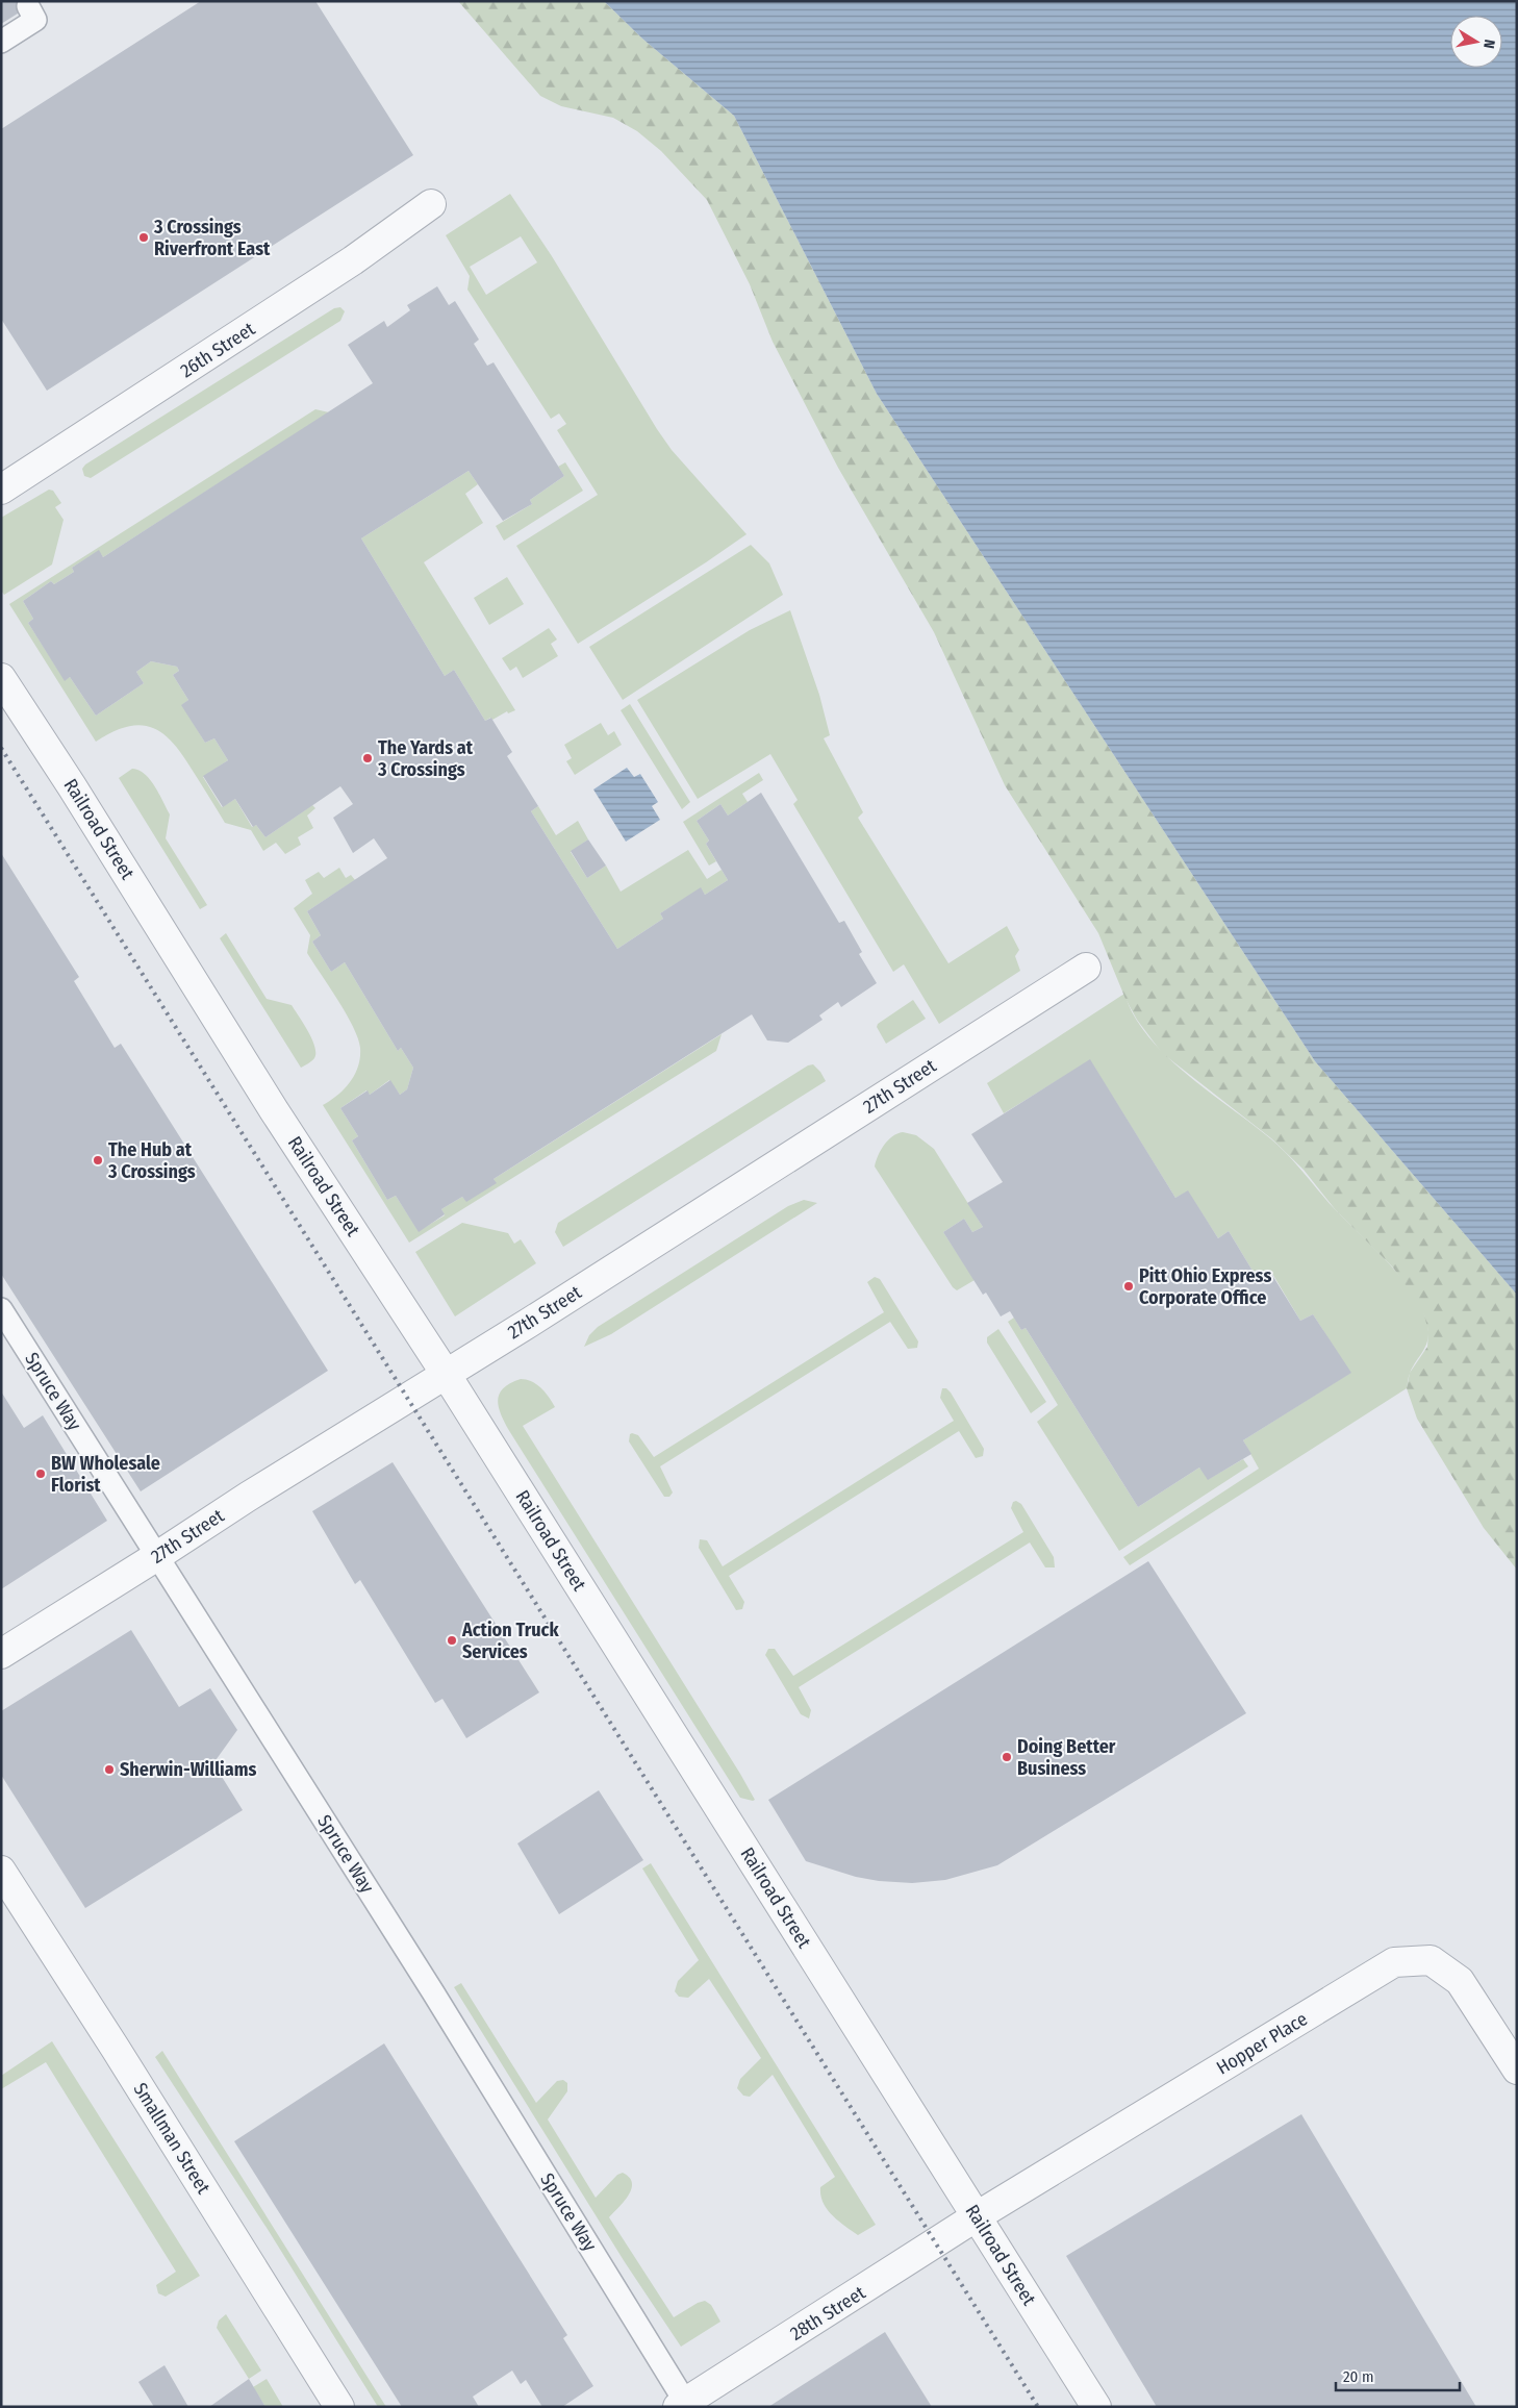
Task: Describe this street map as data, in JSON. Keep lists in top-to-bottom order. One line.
{"streets":{"street":["26th Street","Railroad Street","27th Street","Hopper Place","Smallman Street","28th Street"],"lane":["Spruce Way"]},"crossings":[["Railroad Street","27th Street"],["Railroad Street","Hopper Place"],["Railroad Street","28th Street"],["27th Street","Spruce Way"],["Spruce Way","28th Street"],["Hopper Place","28th Street"]],"places":["3 Crossings Riverfront East","The Yards at 3 Crossings","The Hub at 3 Crossings","Pitt Ohio Express Corporate Office","BW Wholesale Florist","Action Truck Services","Doing Better Business","Sherwin-Williams"],"scale_bar":"20 m","north":"right"}
